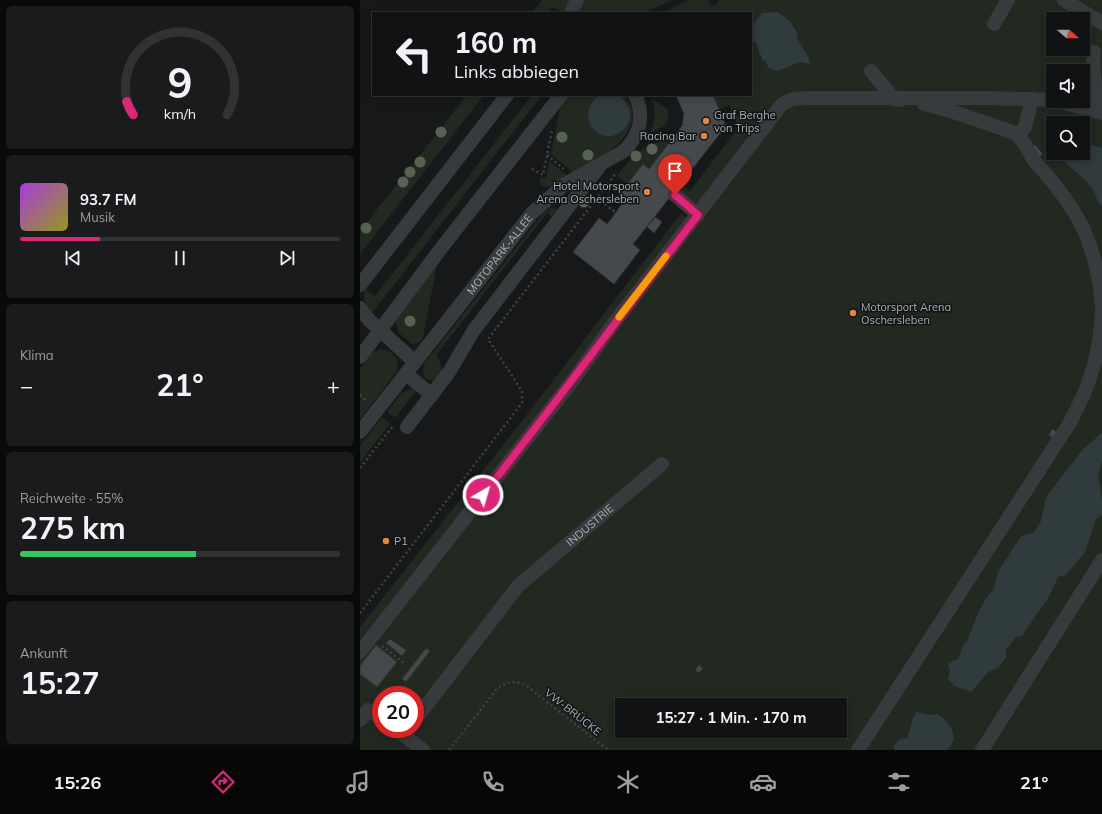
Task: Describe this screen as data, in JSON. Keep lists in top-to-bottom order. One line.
{"streets":{"lane":["MOTOPARK-ALLEE","INDUSTRIE"],"path":["VW-BRÜCKE"]},"places":["Graf Berghe von Trips","Racing Bar","Hotel Motorsport Arena Oschersleben","Motorsport Arena Oschersleben","P1"],"north":"right","page":{"turn":["160 m","Links abbiegen"],"song":["93.7 FM","Musik"],"tile":["Klima",["Reichweite · 55%","275 km"],["Ankunft","15:27"]],"heat":["−","21°","+"],"limit":"20","trip":"15:27 · 1 Min. · 170 m","tabs":["15:26","21°"],"gauge":["9","km/h"]}}
